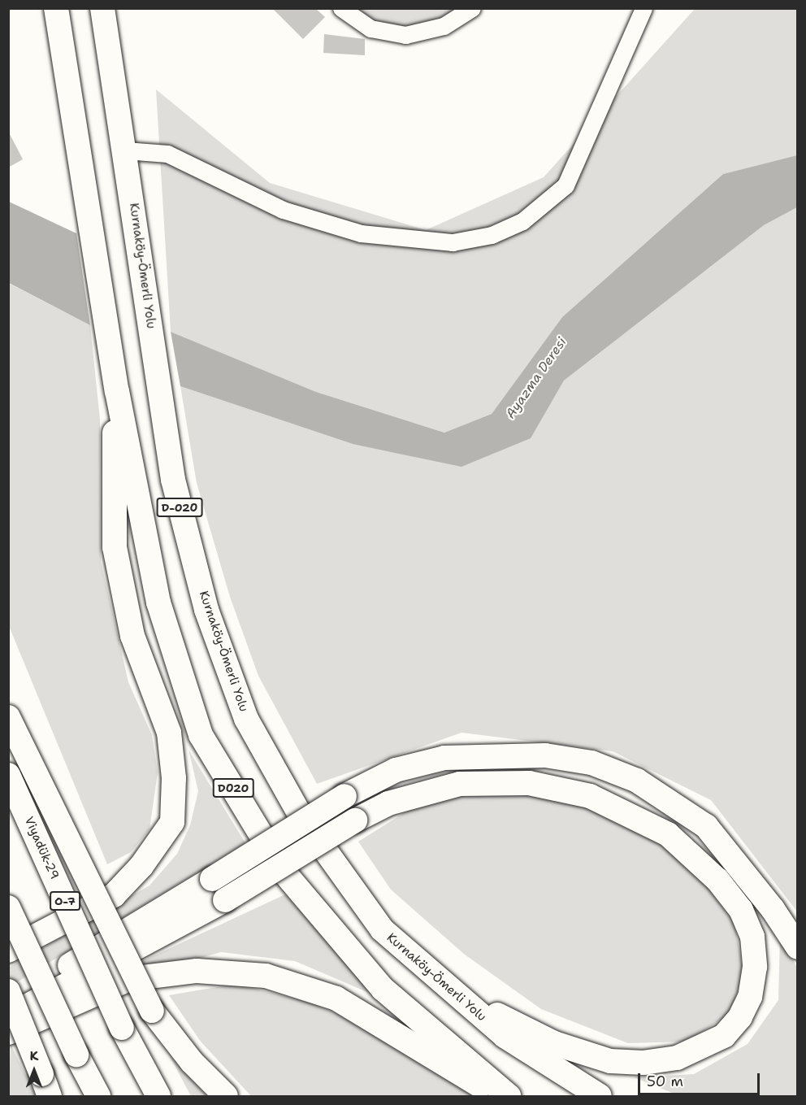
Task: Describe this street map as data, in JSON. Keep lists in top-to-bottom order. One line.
{"streets":{"highway":["Kurnaköy-Ömerli Yolu","D-020","D020","Viyadük-29","O-7"]},"water":["Ayazma Deresi"],"scale_bar":"50 m","north":"top"}
